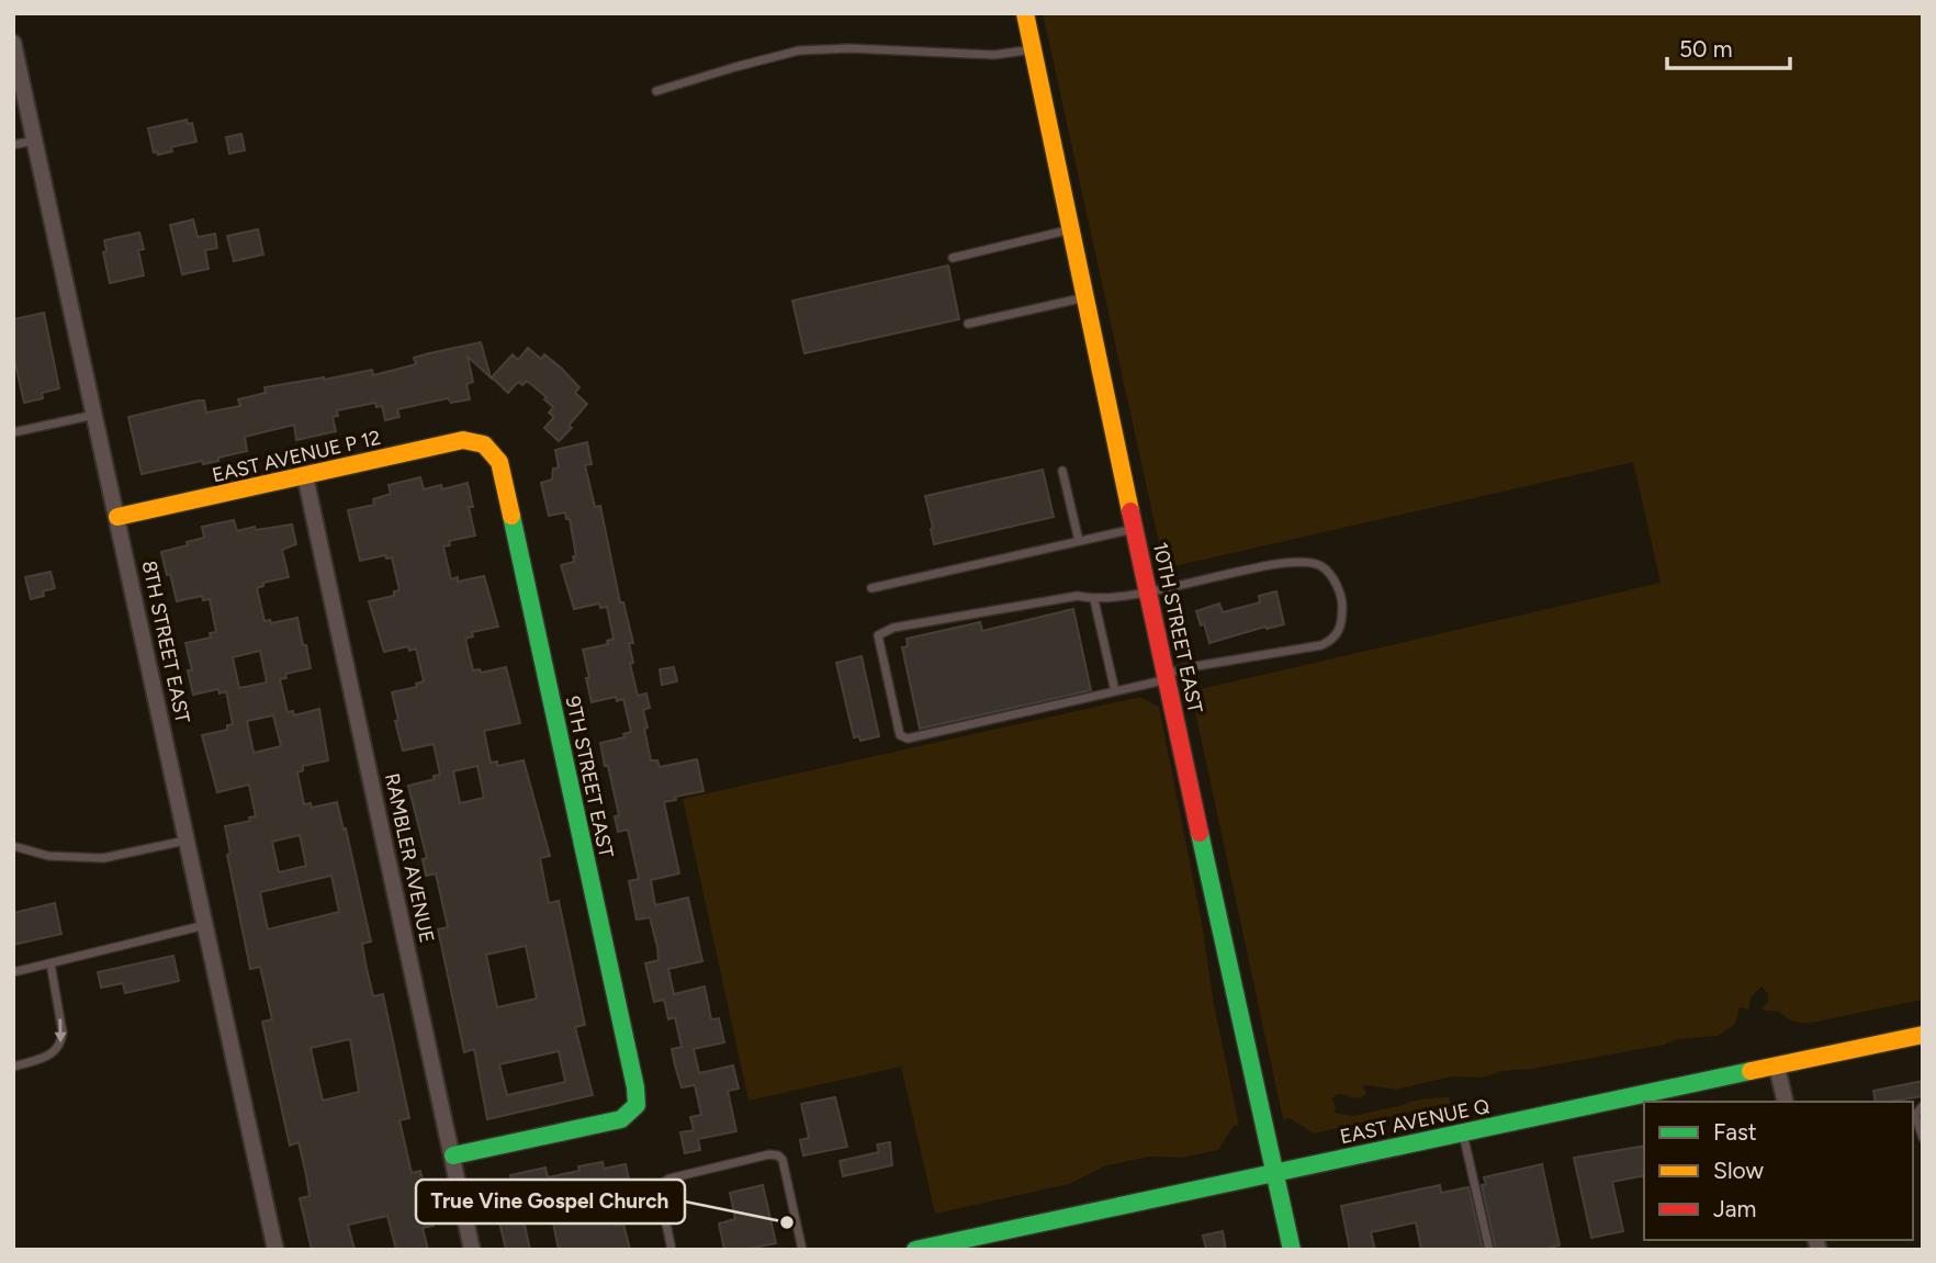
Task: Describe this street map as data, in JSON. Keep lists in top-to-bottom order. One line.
{"streets":{"main road":["EAST AVENUE P 12","10TH STREET EAST","9TH STREET EAST","EAST AVENUE Q"],"street":["8TH STREET EAST","RAMBLER AVENUE"]},"crossings":[["EAST AVENUE P 12","8TH STREET EAST"],["EAST AVENUE P 12","9TH STREET EAST"],["EAST AVENUE P 12","RAMBLER AVENUE"],["10TH STREET EAST","EAST AVENUE Q"],["9TH STREET EAST","RAMBLER AVENUE"]],"places":["True Vine Gospel Church"],"legend":["Fast","Slow","Jam"],"scale_bar":"50 m"}
